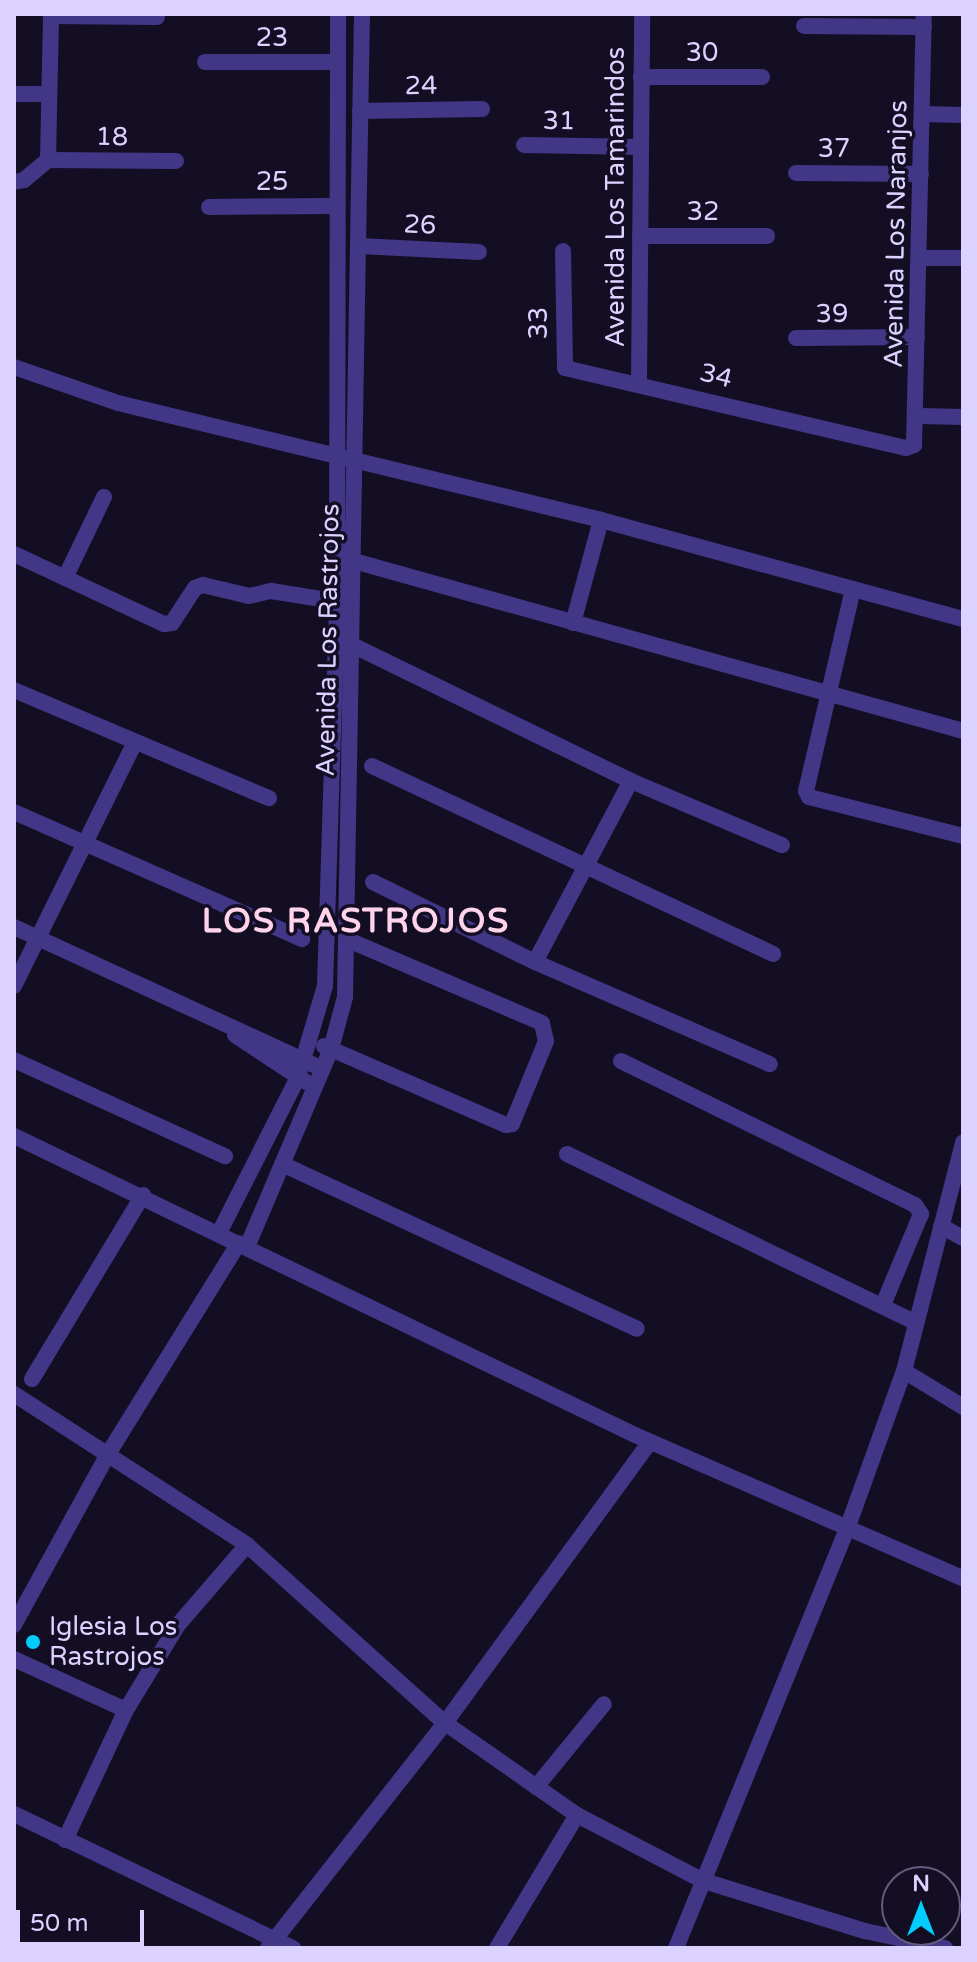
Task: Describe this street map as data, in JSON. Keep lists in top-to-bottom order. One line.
{"streets":{"street":["23","30","24","31","18","37","25","Avenida Los Tamarindos","32","26","Avenida Los Naranjos","39","33","34","Avenida Los Rastrojos"]},"crossings":[["23","Avenida Los Rastrojos"],["30","Avenida Los Tamarindos"],["24","Avenida Los Rastrojos"],["31","Avenida Los Tamarindos"],["37","Avenida Los Naranjos"],["25","Avenida Los Rastrojos"],["Avenida Los Tamarindos","32"],["Avenida Los Tamarindos","33"],["Avenida Los Tamarindos","34"],["26","Avenida Los Rastrojos"],["Avenida Los Naranjos","39"],["Avenida Los Naranjos","34"],["33","34"]],"districts":["LOS RASTROJOS"],"places":["Iglesia Los Rastrojos"],"scale_bar":"50 m","north":"top"}
